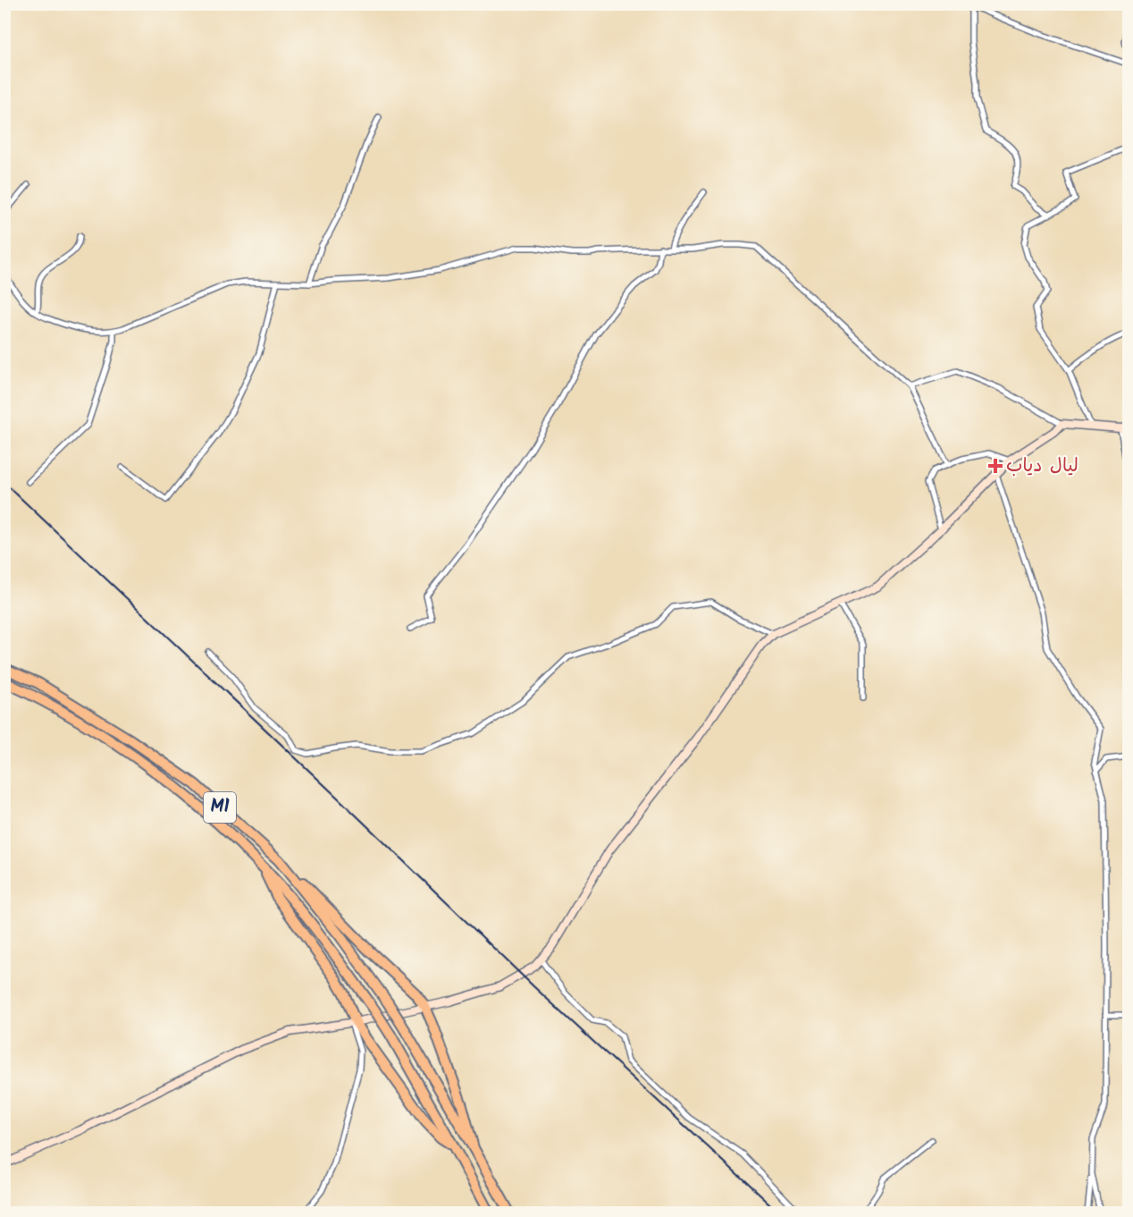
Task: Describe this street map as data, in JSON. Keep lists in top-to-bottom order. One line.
{"streets":{"highway":["M1"]},"places":{"health":["ليال دياب"]}}
